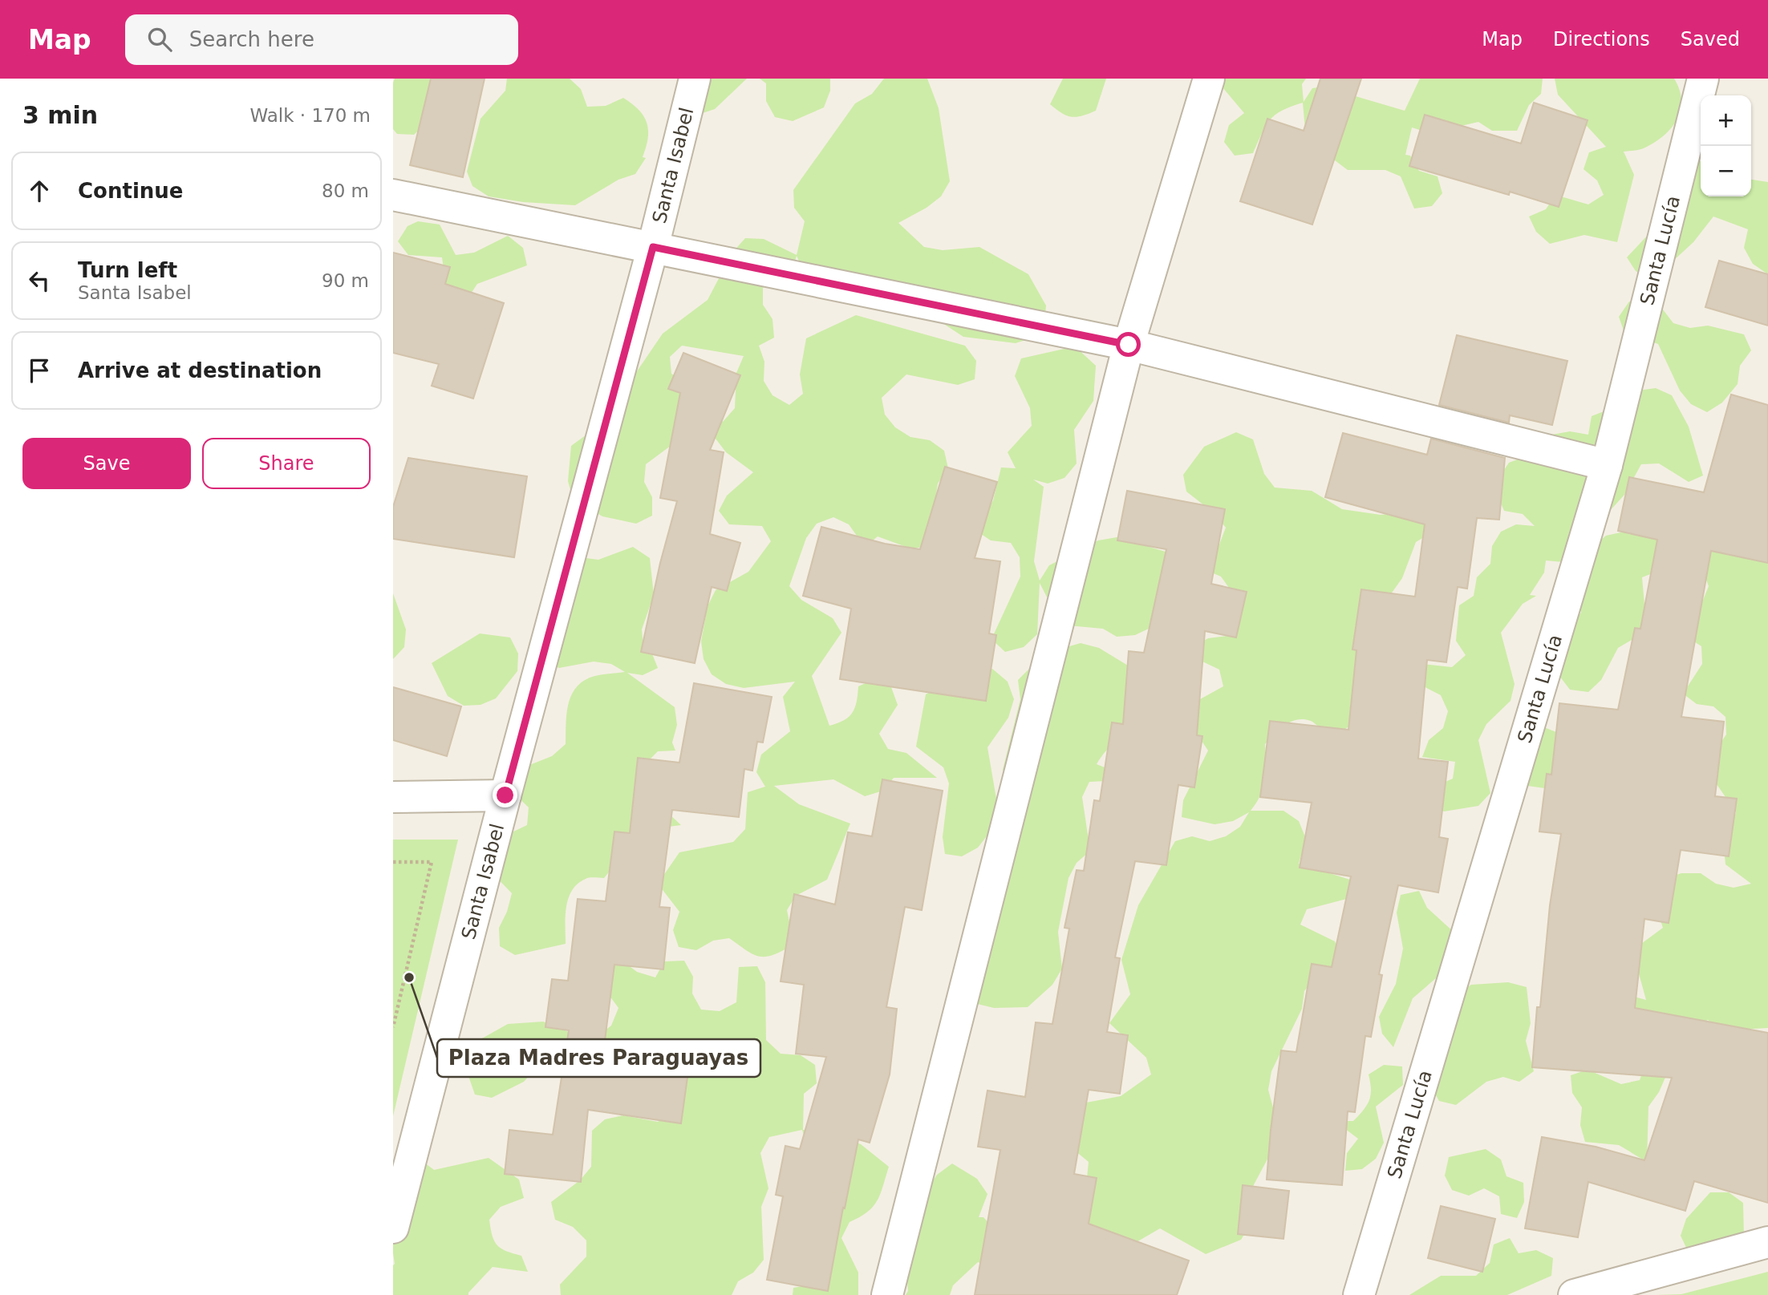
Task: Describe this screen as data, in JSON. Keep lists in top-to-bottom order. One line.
{"streets":{"street":["Santa Isabel","Santa Lucía"]},"places":["Plaza Madres Paraguayas"],"page":{"header":"Map","search":"Search here","nav":["Map","Directions","Saved"],"heading":["3 min","Walk · 170 m"],"map_buttons":["+","−"],"list":[["Continue","80 m"],["Turn left","Santa Isabel","90 m"],"Arrive at destination"],"buttons":["Save","Share"]}}
